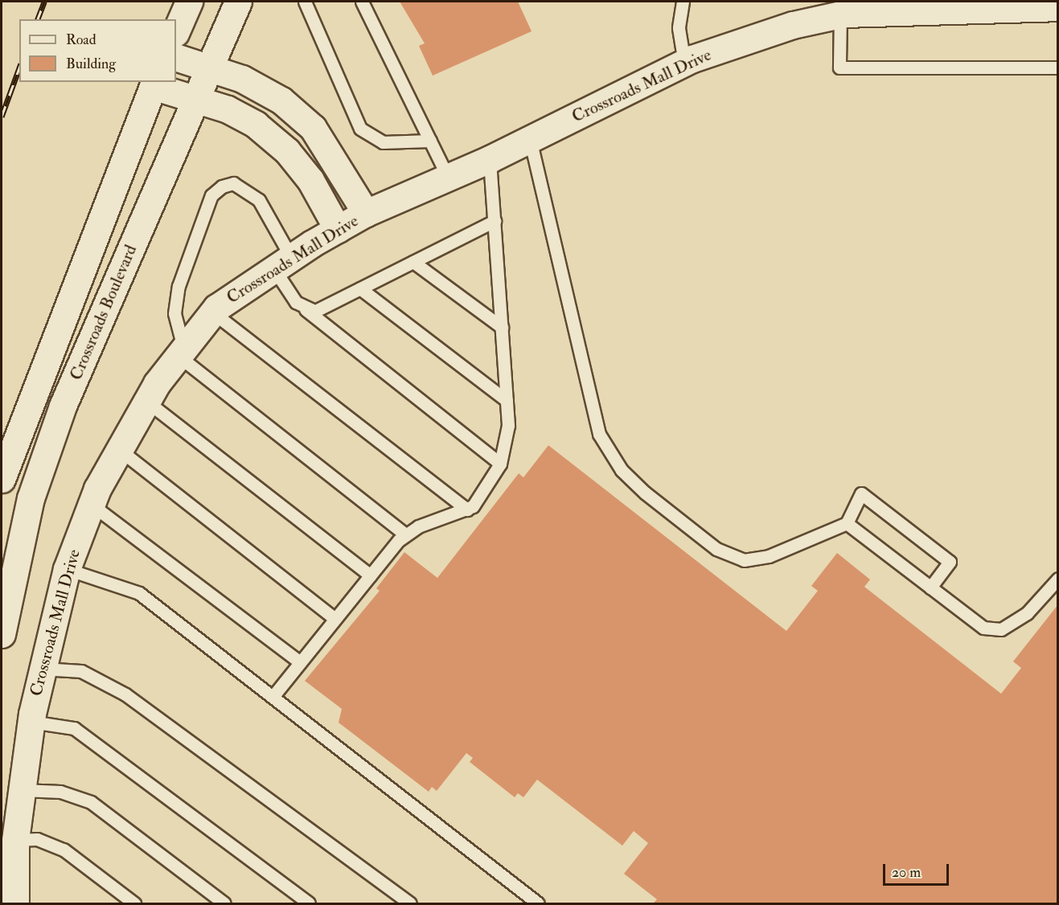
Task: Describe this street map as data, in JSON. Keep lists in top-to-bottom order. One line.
{"streets":{"street":["Crossroads Mall Drive","Crossroads Boulevard"]},"legend":["Road","Building"],"scale_bar":"20 m"}
